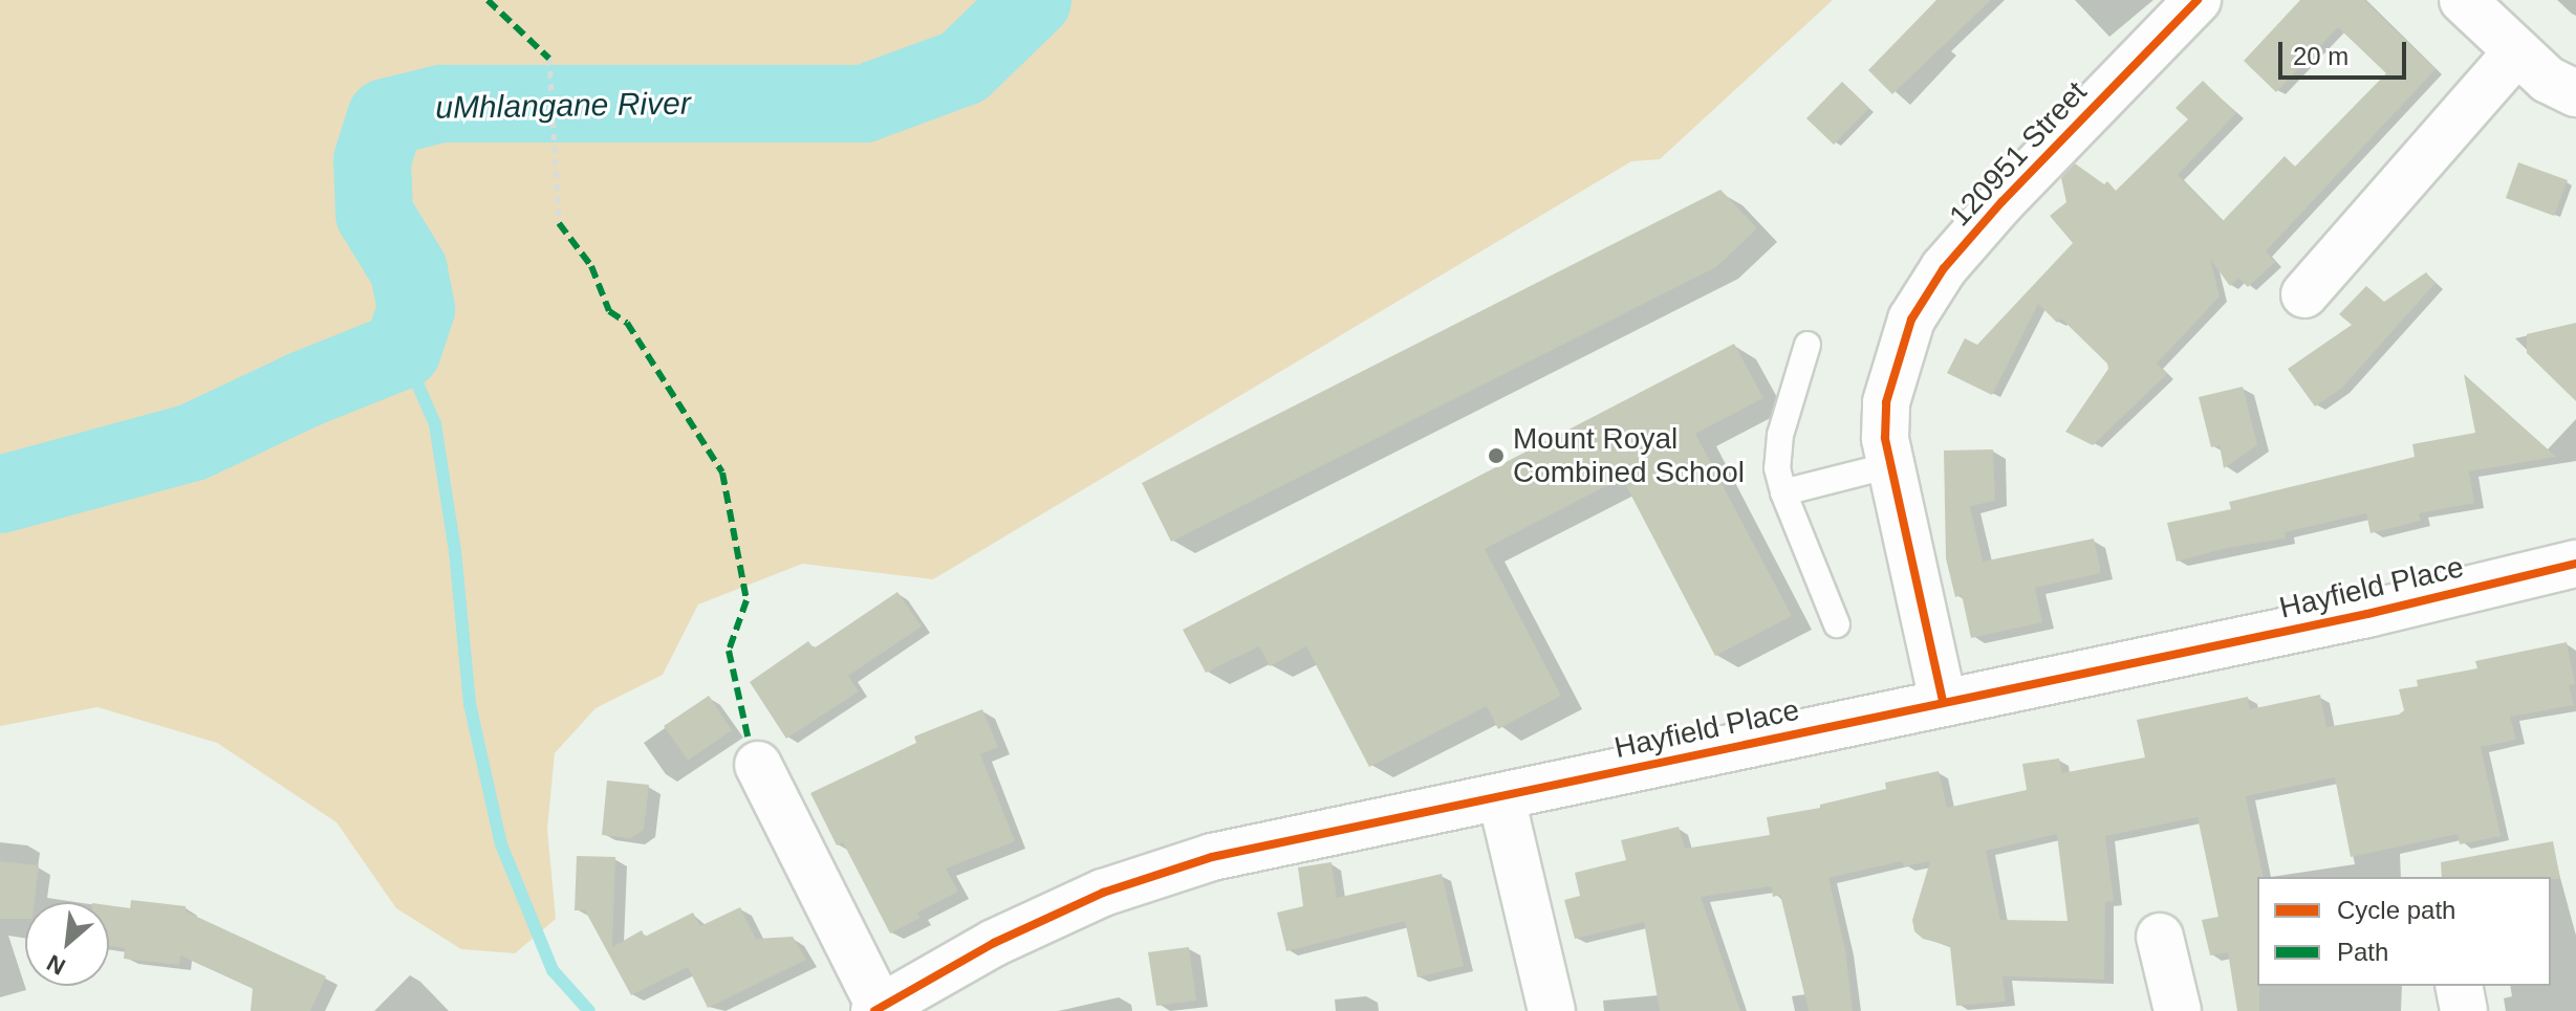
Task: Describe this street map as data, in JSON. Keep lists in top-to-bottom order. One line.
{"streets":{"street":["120951 Street","Hayfield Place"]},"crossings":[["120951 Street","Hayfield Place"]],"water":["uMhlangane River"],"places":["Mount Royal Combined School"],"legend":["Cycle path","Path"],"scale_bar":"20 m","north":"bottom left"}
